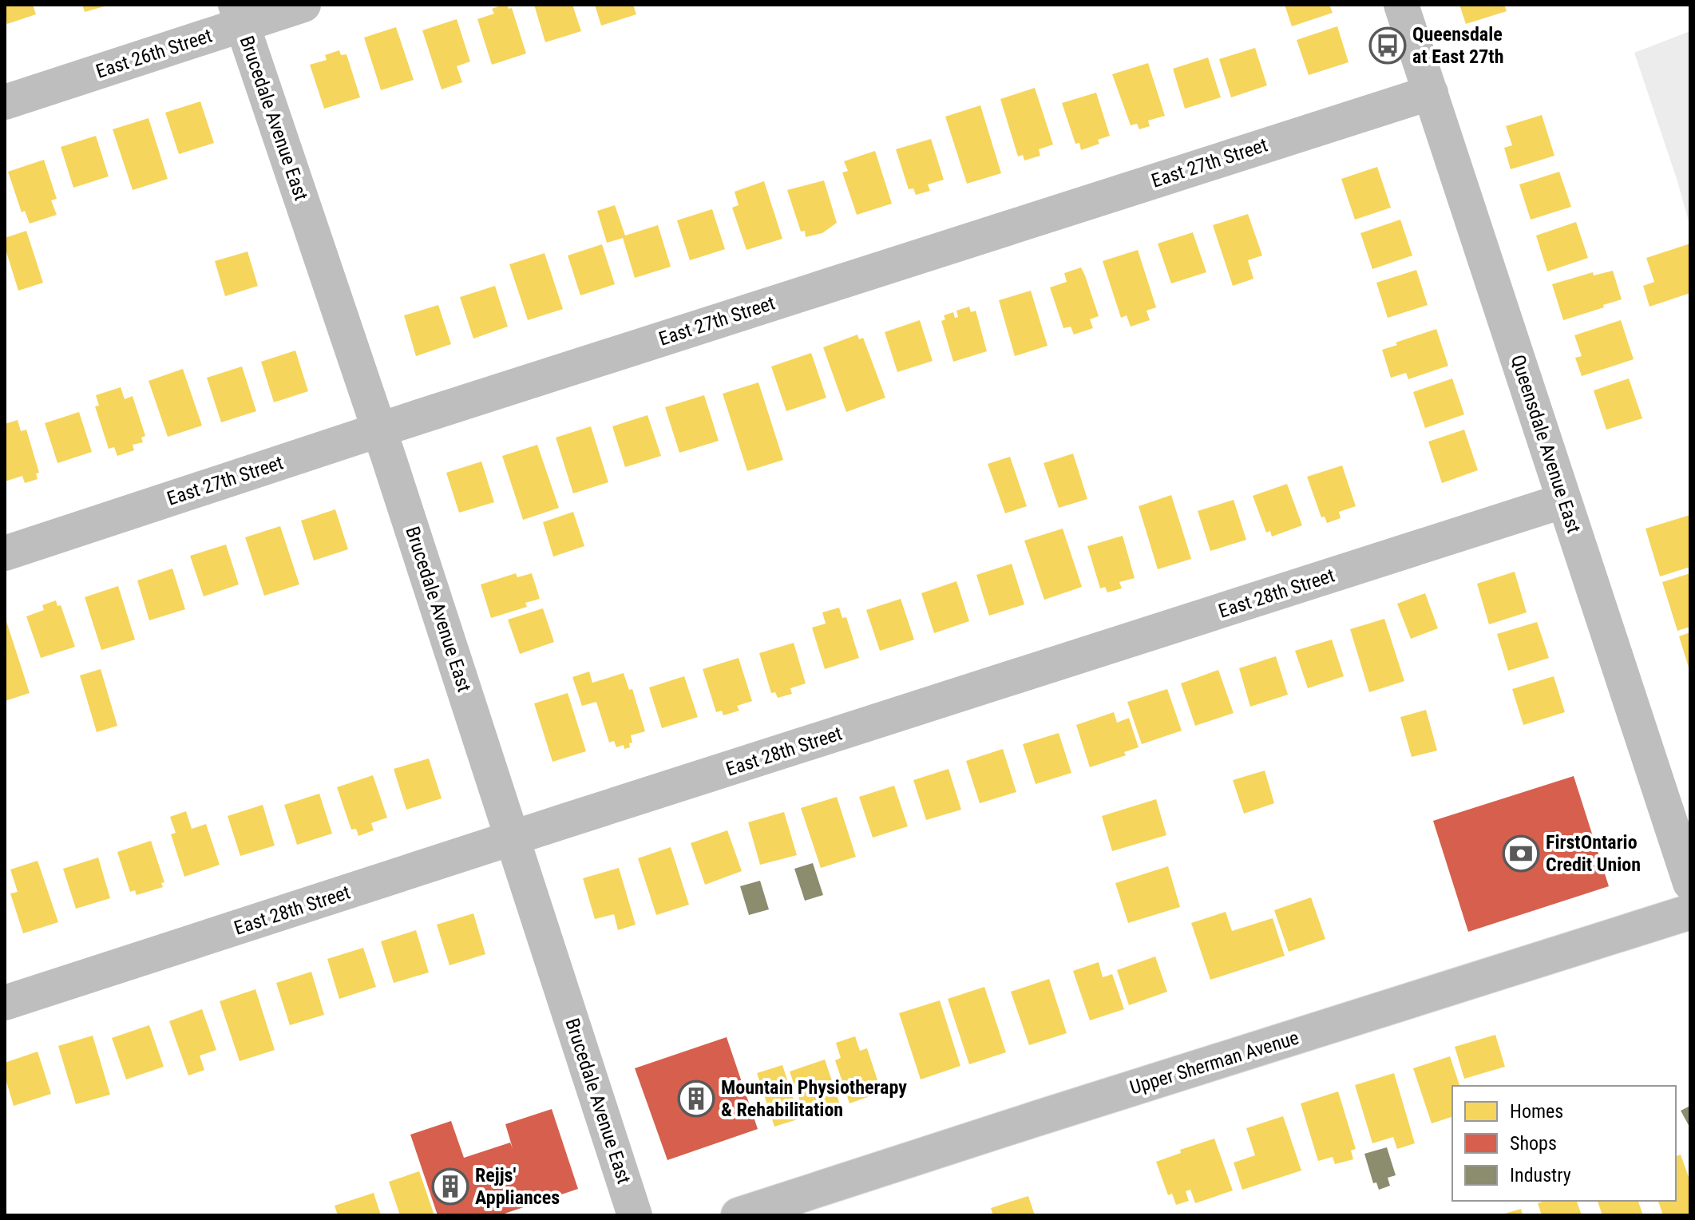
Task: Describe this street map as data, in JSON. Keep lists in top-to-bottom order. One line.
{"streets":{"street":["East 26th Street","Brucedale Avenue East","East 27th Street","Queensdale Avenue East","East 28th Street","Upper Sherman Avenue"]},"crossings":[["East 26th Street","Brucedale Avenue East"],["Brucedale Avenue East","East 27th Street"],["Brucedale Avenue East","East 28th Street"],["East 27th Street","Queensdale Avenue East"],["Queensdale Avenue East","East 28th Street"]],"places":{"bus stop":["Queensdale at East 27th"],"bank":["FirstOntario Credit Union"],"building":["Mountain Physiotherapy & Rehabilitation","Rejjs' Appliances"]},"legend":["Homes","Shops","Industry"]}
